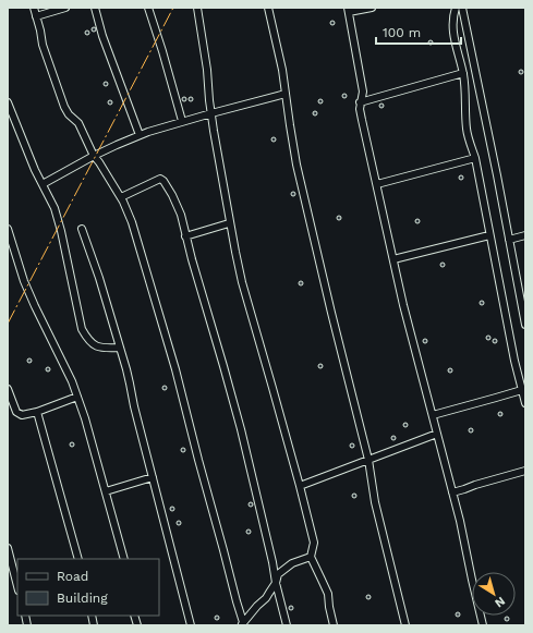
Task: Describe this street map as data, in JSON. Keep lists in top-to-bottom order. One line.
{"legend":["Road","Building"],"scale_bar":"100 m","north":"bottom right"}
